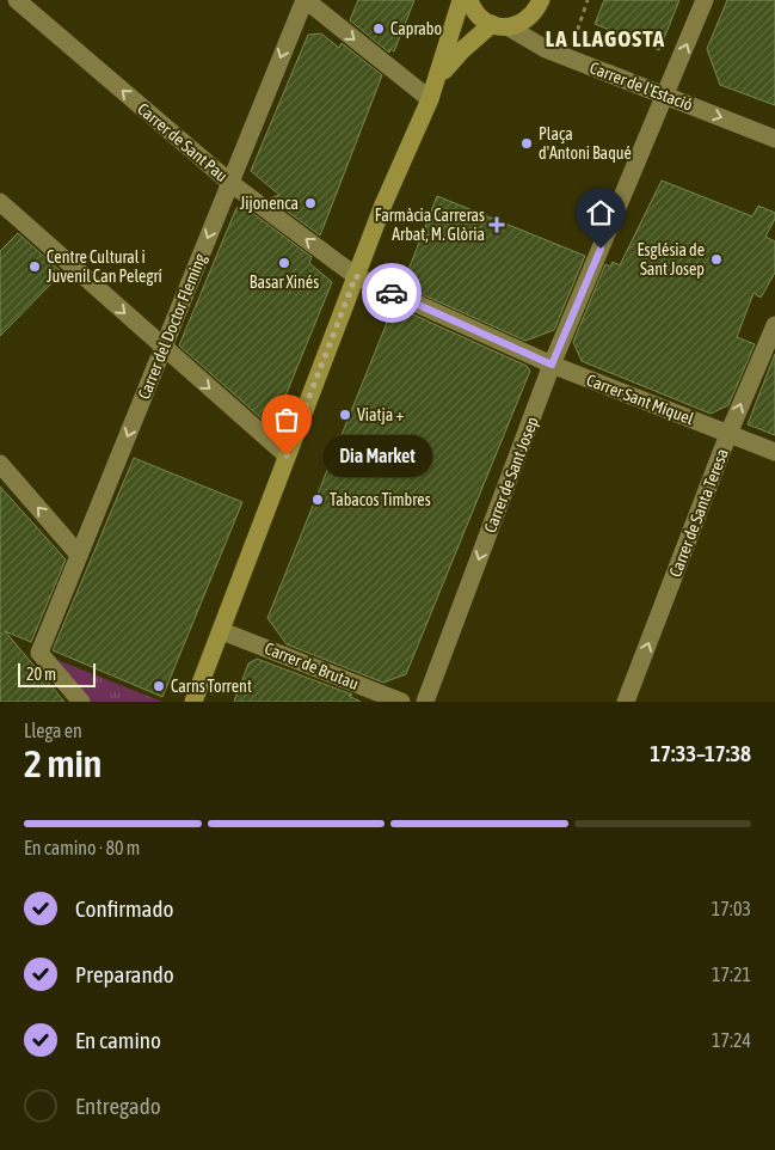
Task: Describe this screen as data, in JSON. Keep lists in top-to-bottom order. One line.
{"streets":{"street":["Carrer de l'Estació","Carrer de Sant Pau","Carrer del Doctor Fleming","Carrer Sant Miquel","Carrer de Sant Josep","Carrer de Santa Teresa","Carrer de Brutau"]},"crossings":[["Carrer de l'Estació","Carrer de Sant Josep"],["Carrer de Sant Pau","Carrer del Doctor Fleming"],["Carrer de Sant Pau","Carrer Sant Miquel"],["Carrer de Sant Pau","Carrer de Sant Josep"],["Carrer Sant Miquel","Carrer de Sant Josep"],["Carrer Sant Miquel","Carrer de Santa Teresa"]],"one_way":["Carrer de l'Estació","Carrer de Sant Pau","Carrer del Doctor Fleming","Carrer de Santa Teresa"],"districts":["LA LLAGOSTA"],"places":{"other":["Caprabo","Plaça d'Antoni Baqué","Jijonenca","Església de Sant Josep","Basar Xinés","Centre Cultural i Juvenil Can Pelegrí","Viatja +","Dia Market","Tabacos Timbres","Carns Torrent"],"health":["Farmàcia Carreras Arbat, M. Glòria"]},"scale_bar":"20 m","page":{"bubble":"Dia Market","scale":"20 m","heading":["2 min","Llega en","17:33–17:38"],"bar":"En camino · 80 m","list":[["Confirmado","17:03"],["Preparando","17:21"],["En camino","17:24"],"Entregado"]}}
